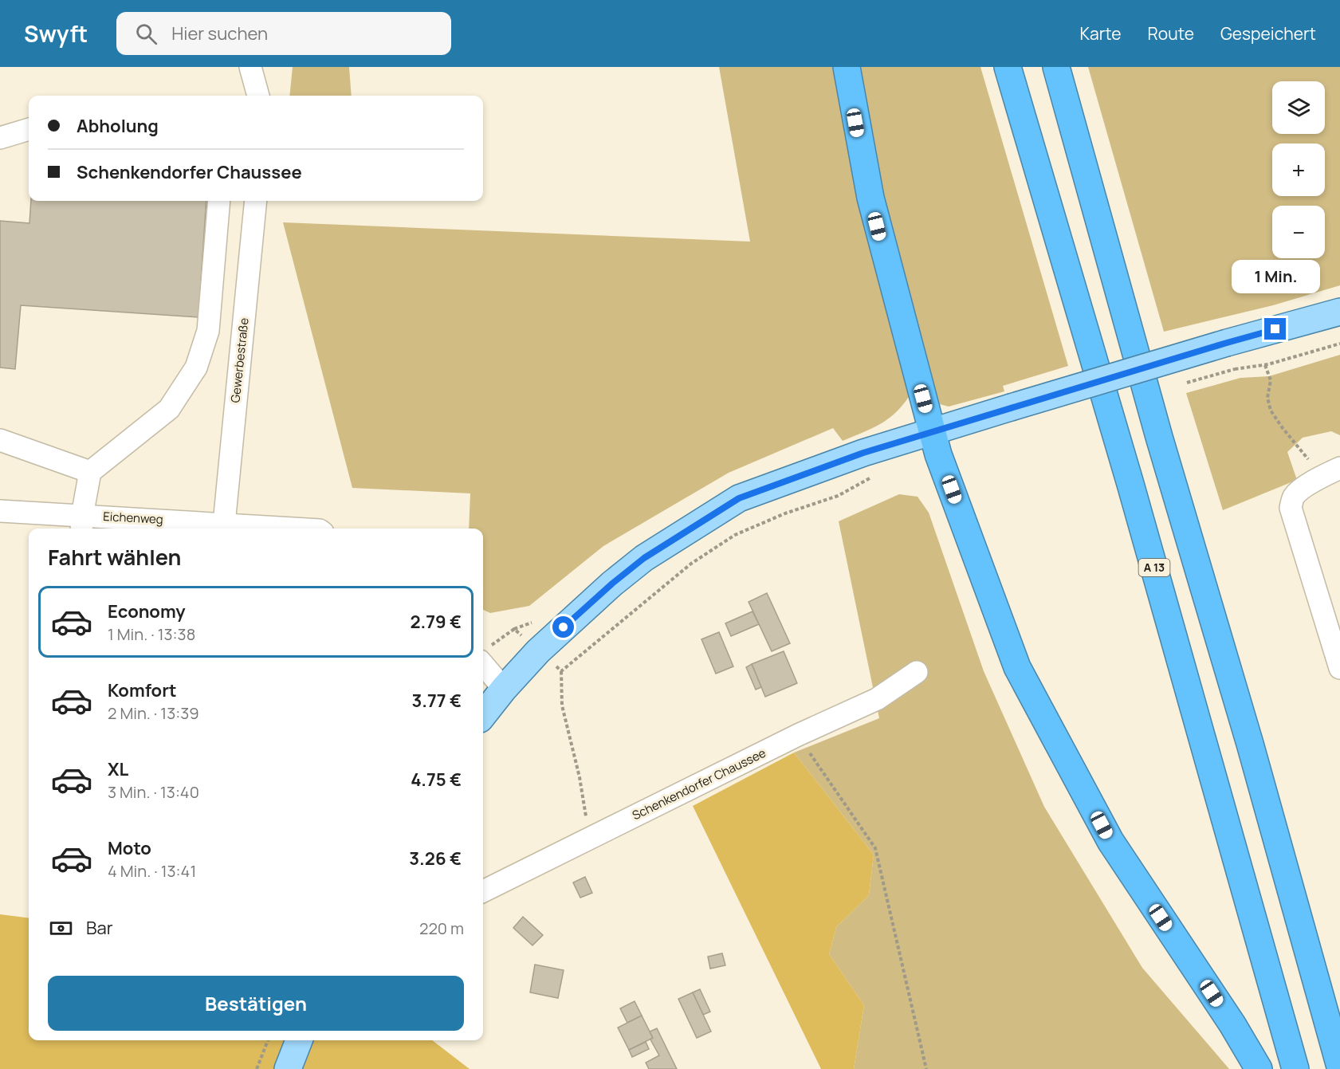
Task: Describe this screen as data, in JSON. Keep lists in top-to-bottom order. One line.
{"streets":{"highway":["A 13"],"street":["Gewerbestraße","Eichenweg","Schenkendorfer Chaussee"]},"crossings":[["Gewerbestraße","Eichenweg"]],"page":{"header":"Swyft","search":"Hier suchen","nav":["Karte","Route","Gespeichert"],"map_buttons":["+","−"],"banner":["Abholung","Schenkendorfer Chaussee"],"bubble":"1 Min.","heading":"Fahrt wählen","list":[{"name":"Economy","note":"1 Min. · 13:38","value":"2.79 €"},{"name":"Komfort","note":"2 Min. · 13:39","value":"3.77 €"},{"name":"XL","note":"3 Min. · 13:40","value":"4.75 €"},{"name":"Moto","note":"4 Min. · 13:41","value":"3.26 €"}],"pay":["Bar","220 m"],"buttons":"Bestätigen"}}
